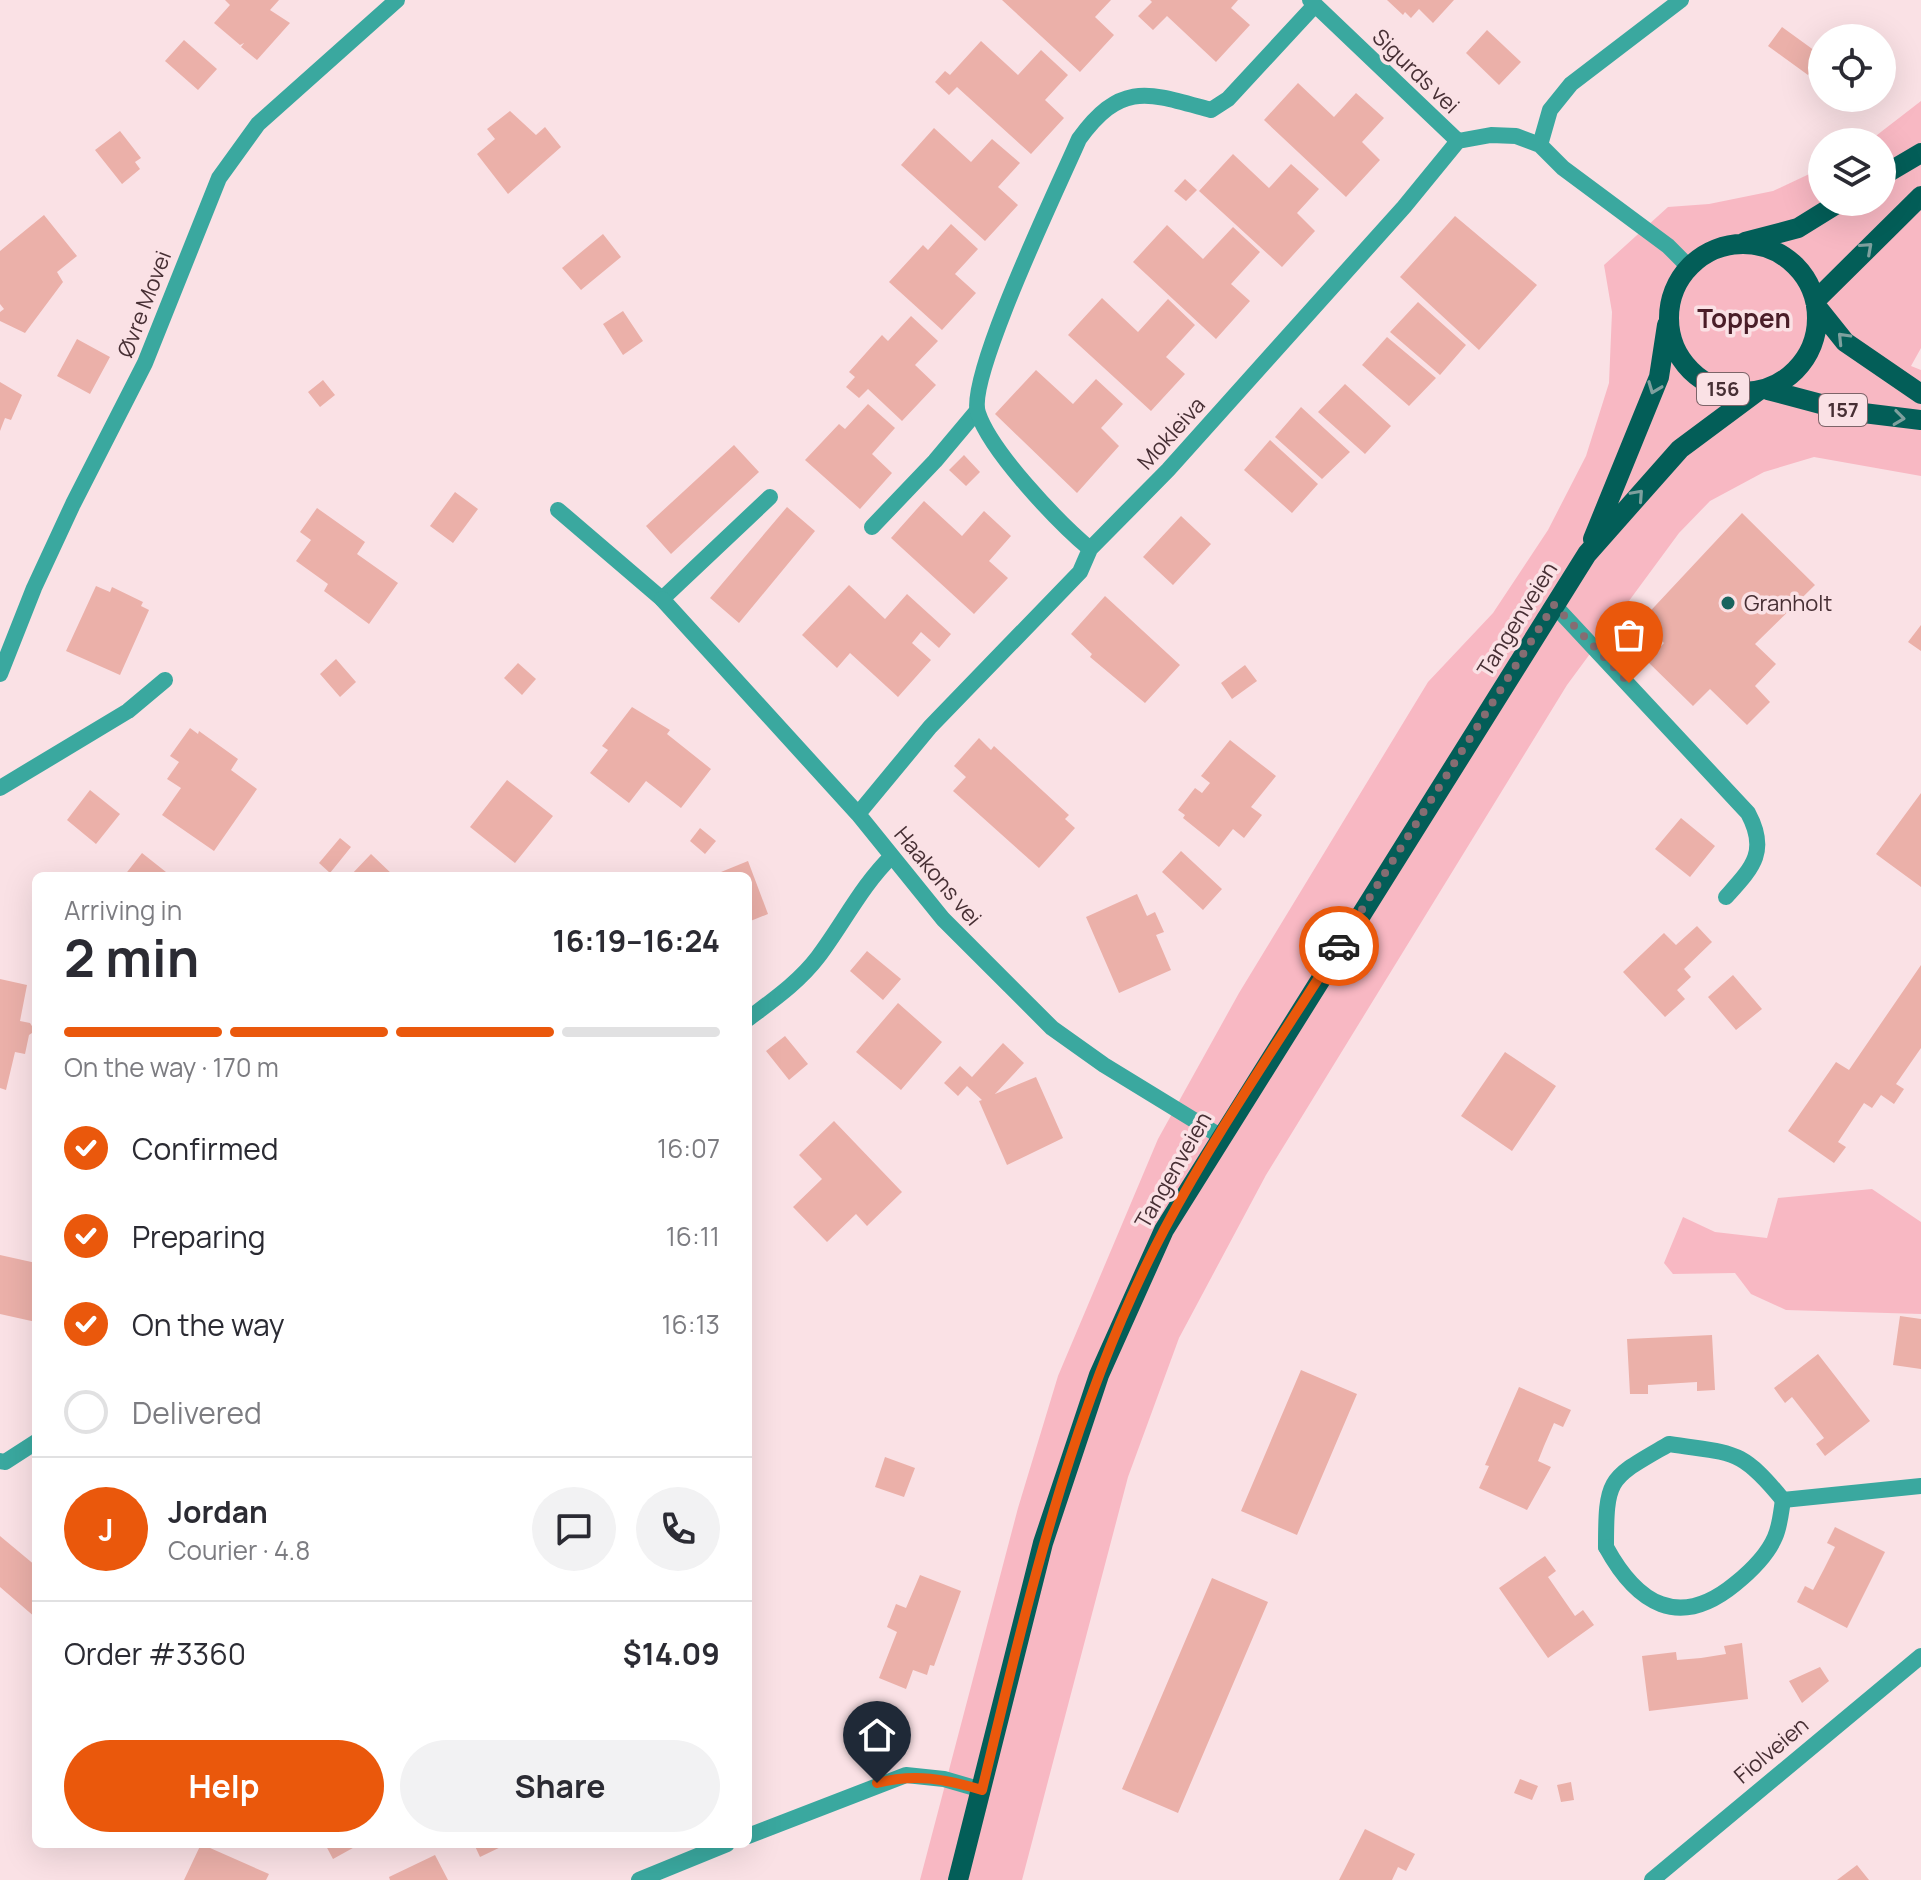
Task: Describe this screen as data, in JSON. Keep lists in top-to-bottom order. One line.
{"streets":{"main road":["156","157","Tangenveien"],"street":["Sigurds vei","Øvre Movei","Mokleiva","Haakons vei","Fiolveien"]},"crossings":[["Sigurds vei","Mokleiva"],["156","157"],["156","Tangenveien"],["157","Tangenveien"],["Mokleiva","Haakons vei"],["Tangenveien","Haakons vei"]],"districts":["Toppen"],"places":["Granholt"],"page":{"heading":["2 min","Arriving in","16:19–16:24"],"panel":["Jordan","Courier · 4.8","Order #3360","$14.09"],"bar":"On the way · 170 m","list":[["Confirmed","16:07"],["Preparing","16:11"],["On the way","16:13"],"Delivered"],"round":"J","buttons":["Help","Share"]}}
